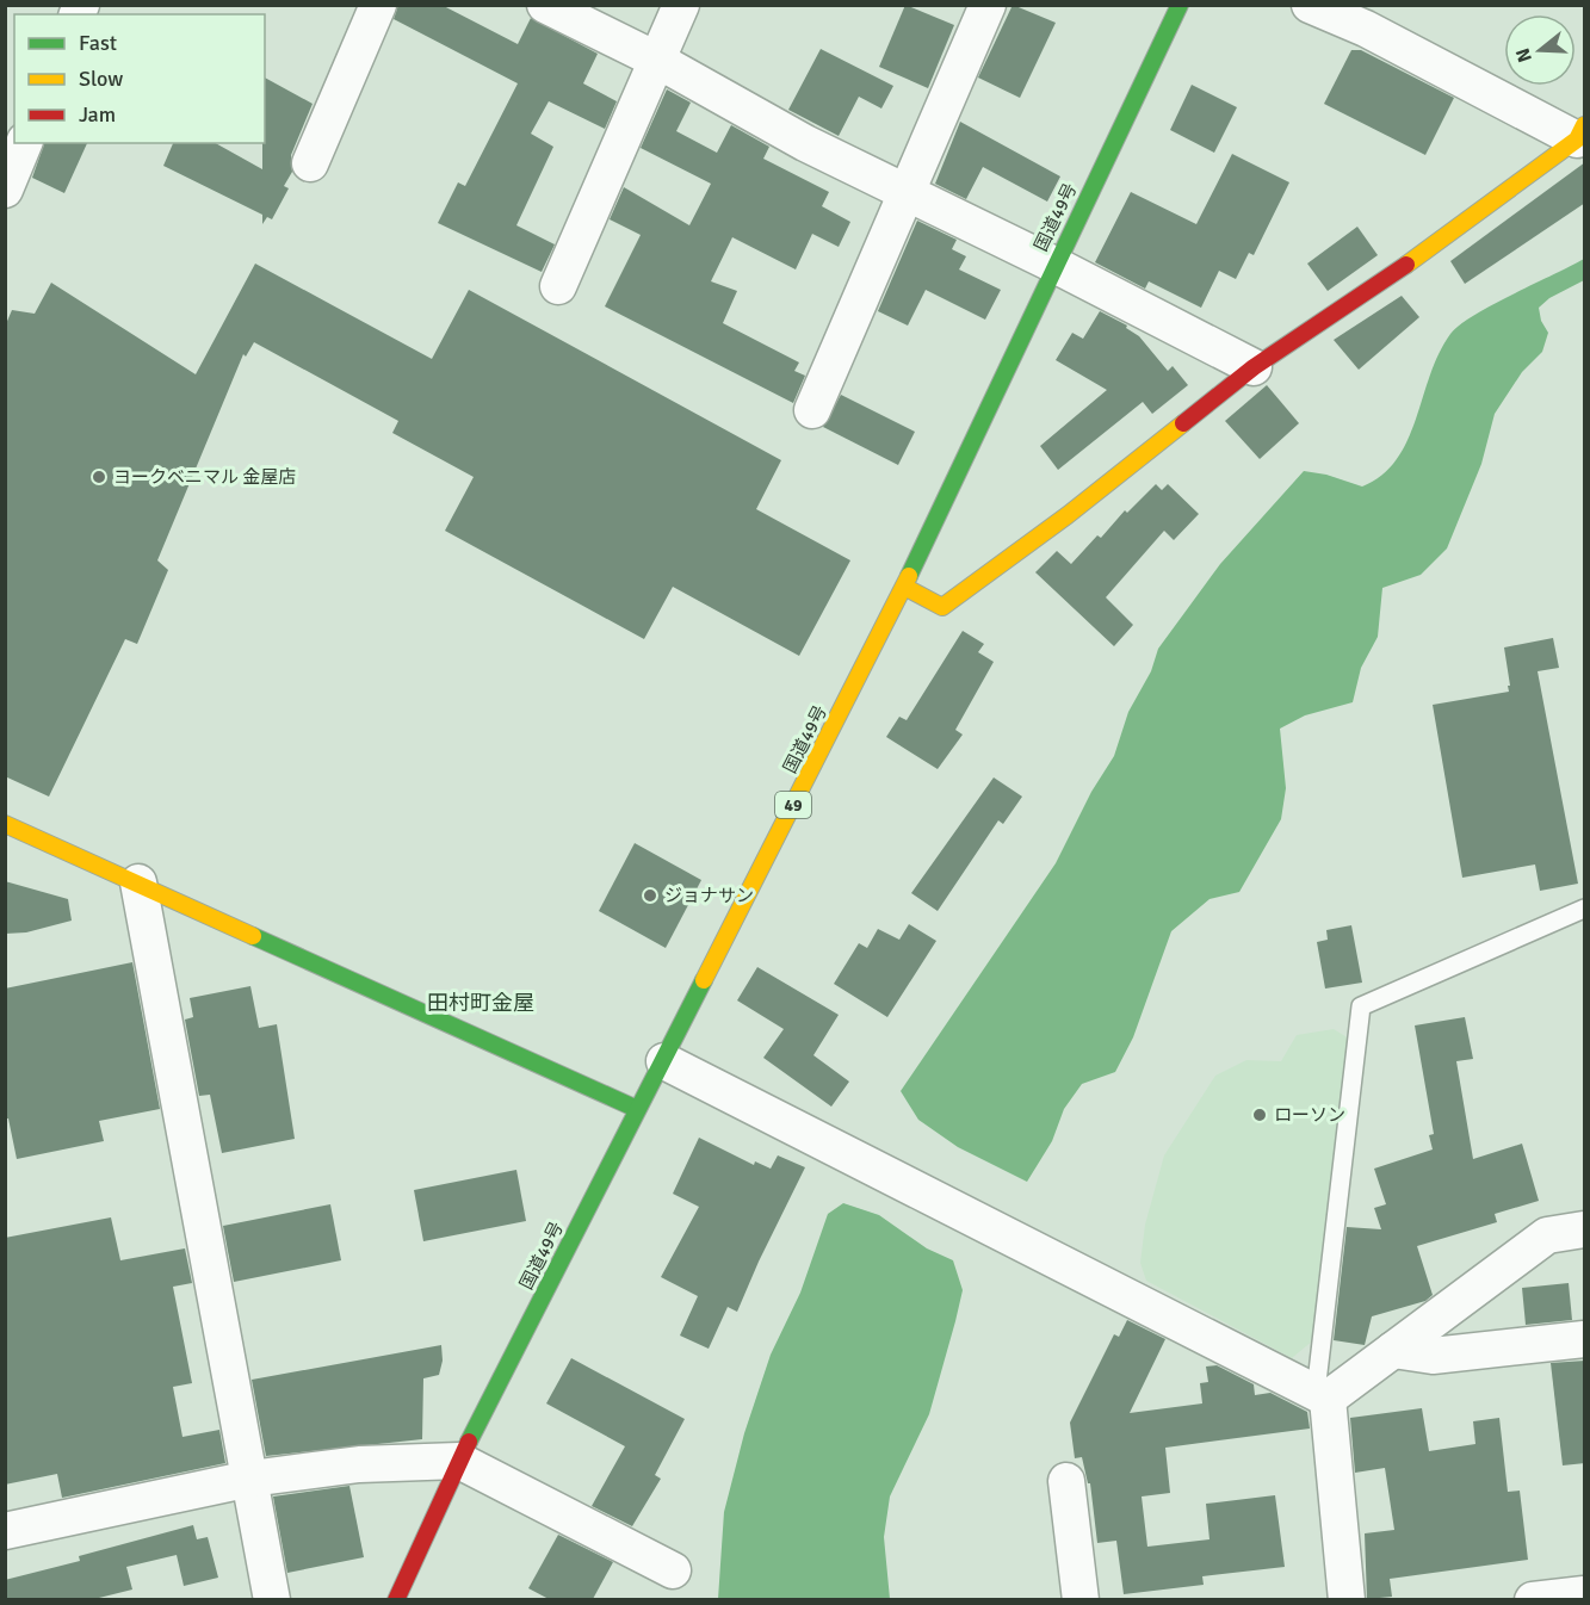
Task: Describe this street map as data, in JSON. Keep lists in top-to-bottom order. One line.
{"streets":{"main road":["国道49号","49"]},"districts":["田村町金屋"],"places":["ヨークベニマル 金屋店","ジョナサン","ローソン"],"legend":["Fast","Slow","Jam"],"north":"left"}
